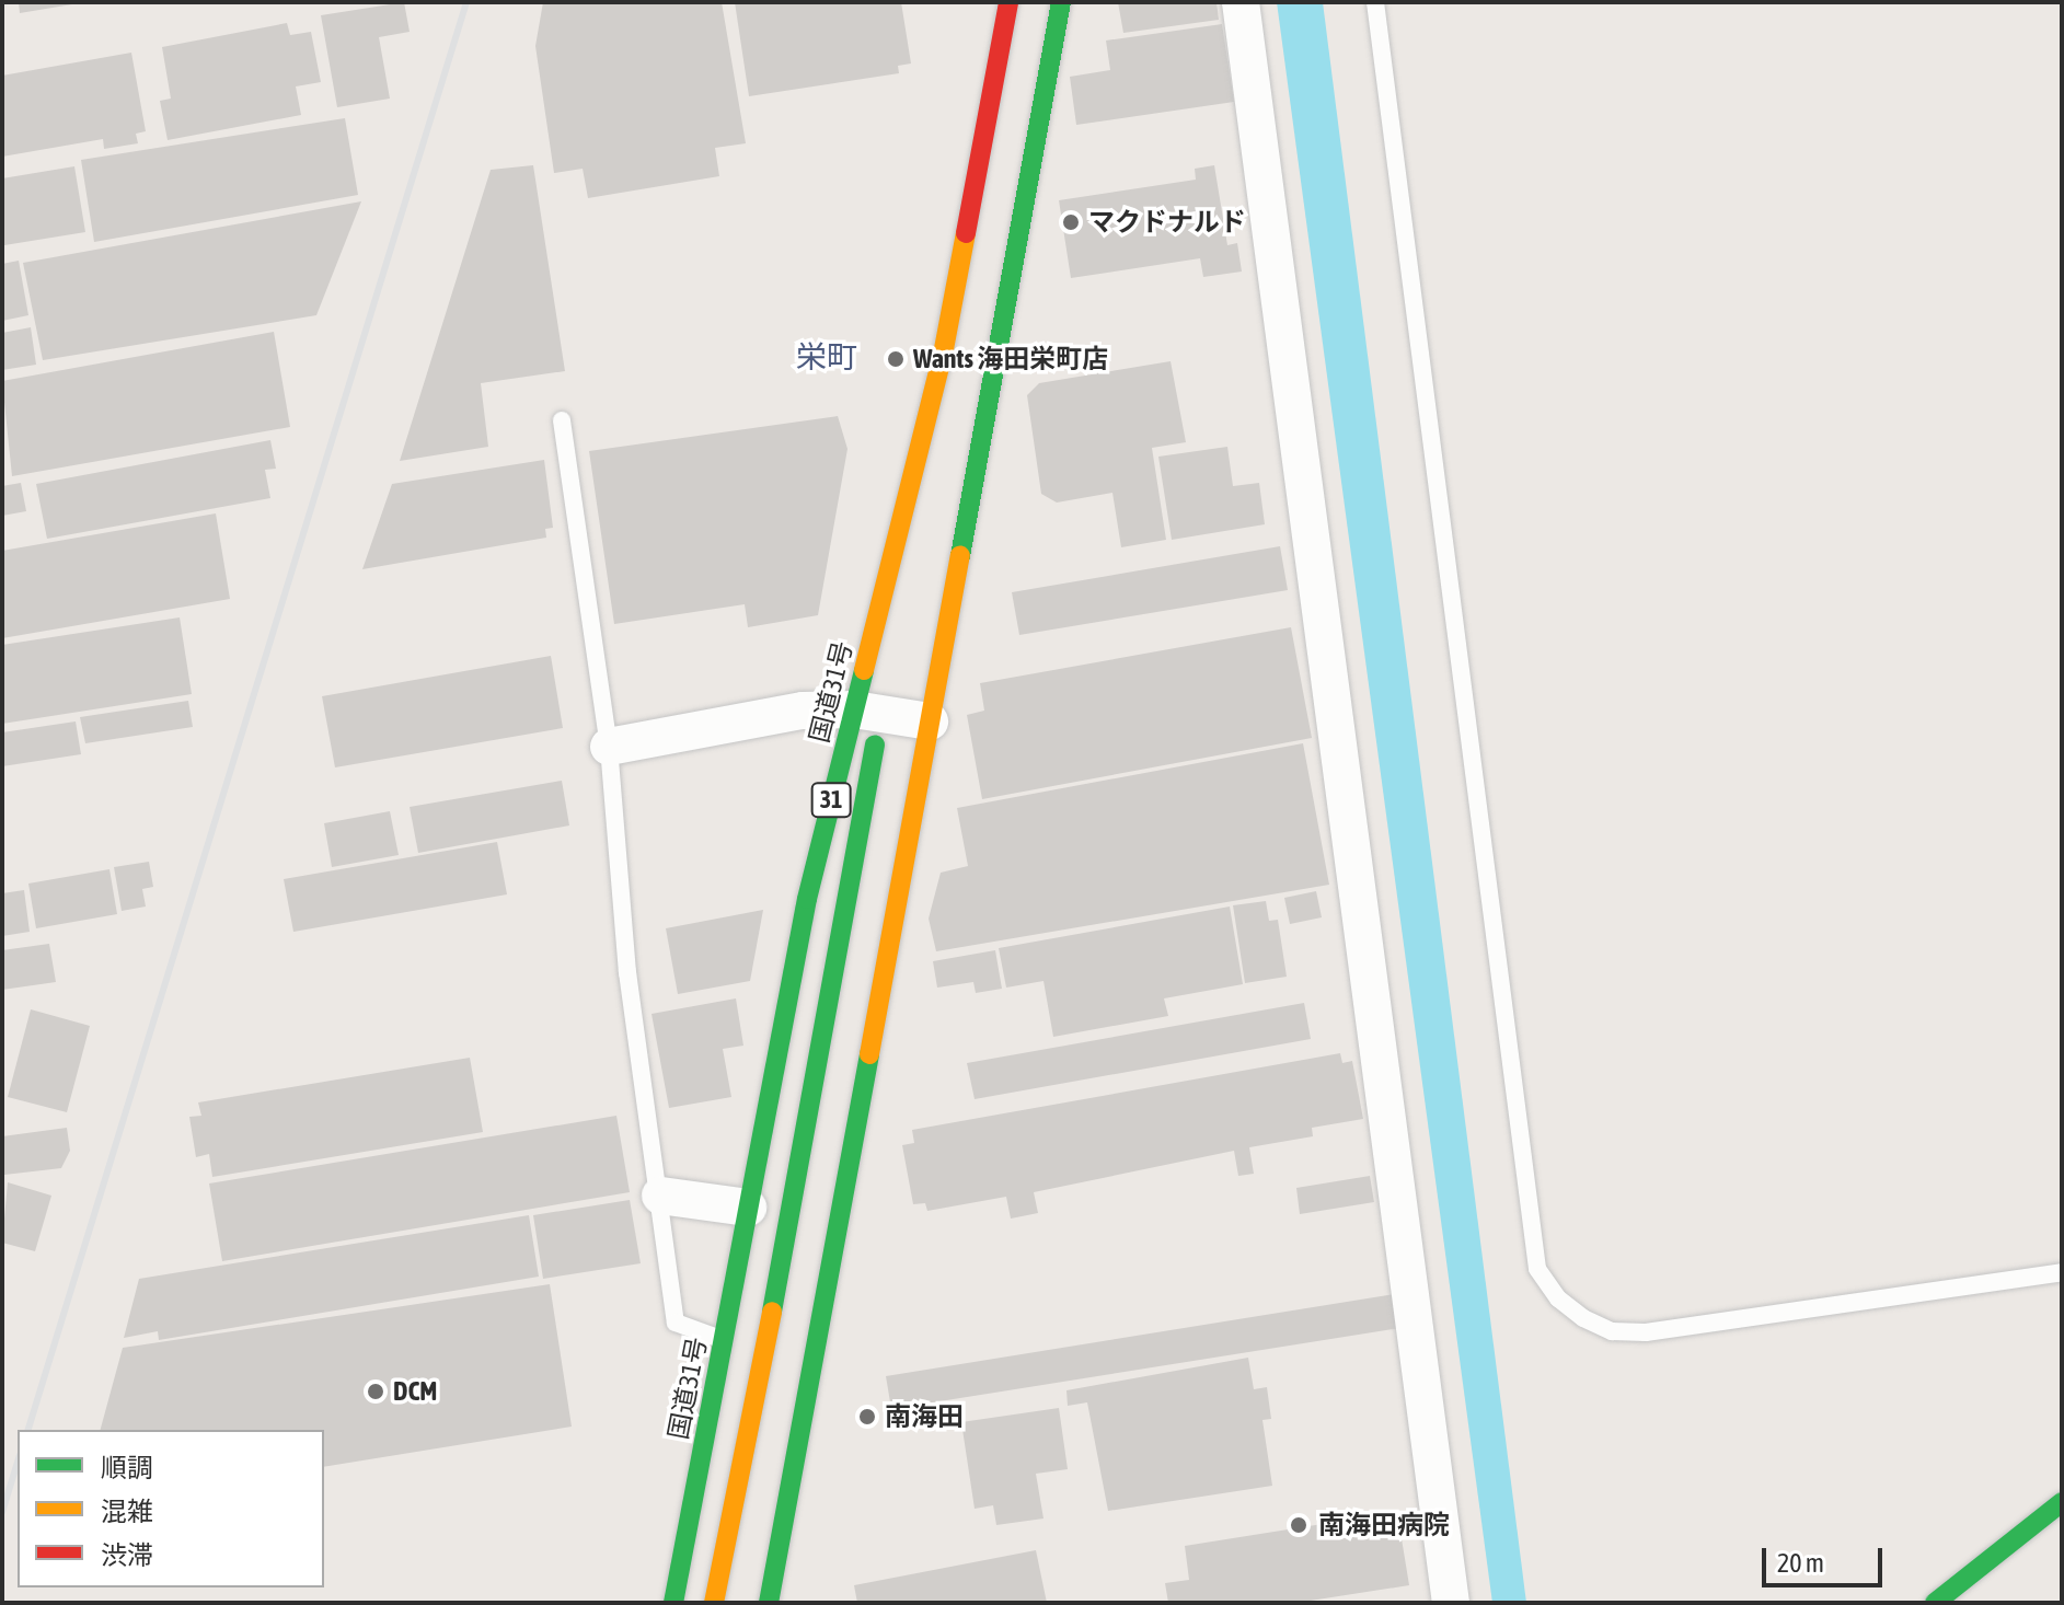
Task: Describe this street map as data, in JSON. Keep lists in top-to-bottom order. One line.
{"streets":{"main road":["国道31号","31"]},"districts":["栄町"],"places":["マクドナルド","Wants 海田栄町店","DCM","南海田","南海田病院"],"legend":["順調","混雑","渋滞"],"scale_bar":"20 m"}
